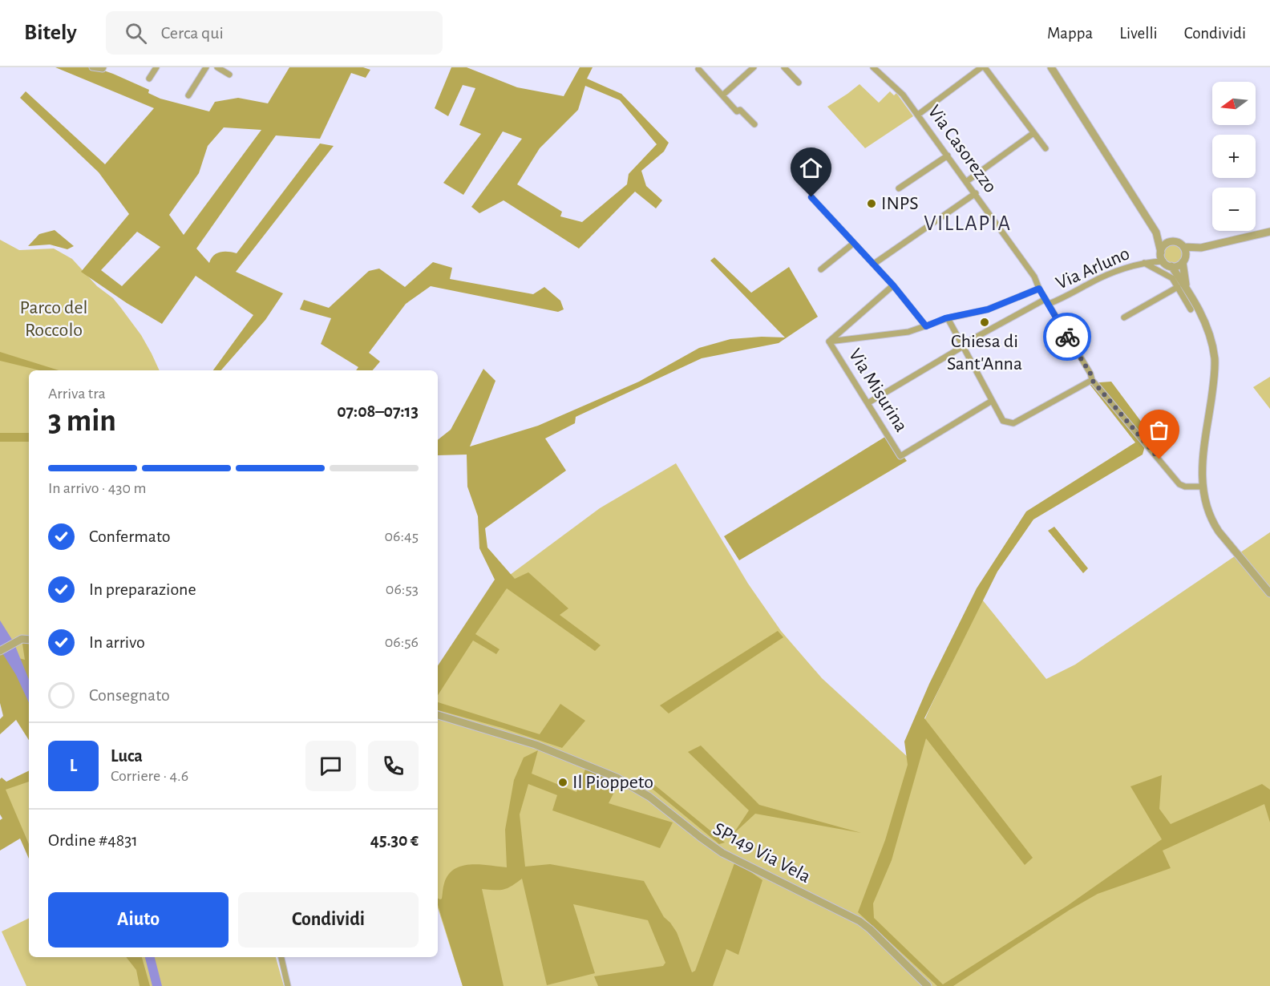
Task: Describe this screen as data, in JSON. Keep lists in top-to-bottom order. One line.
{"streets":{"street":["Via Casorezzo","Via Arluno","Via Misurina","SP149 Via Vela"]},"crossings":[["Via Casorezzo","Via Arluno"],["Via Arluno","Via Misurina"]],"districts":["VILLAPIA"],"parks":["Parco del Roccolo"],"places":["INPS","Chiesa di Sant'Anna","Il Pioppeto"],"north":"left","page":{"header":"Bitely","search":"Cerca qui","nav":["Mappa","Livelli","Condividi"],"map_buttons":["+","−"],"heading":["3 min","Arriva tra","07:08–07:13"],"panel":["Luca","Corriere · 4.6","Ordine #4831","45.30 €"],"bar":"In arrivo · 430 m","list":[["Confermato","06:45"],["In preparazione","06:53"],["In arrivo","06:56"],"Consegnato"],"round":"L","buttons":["Aiuto","Condividi"]}}
